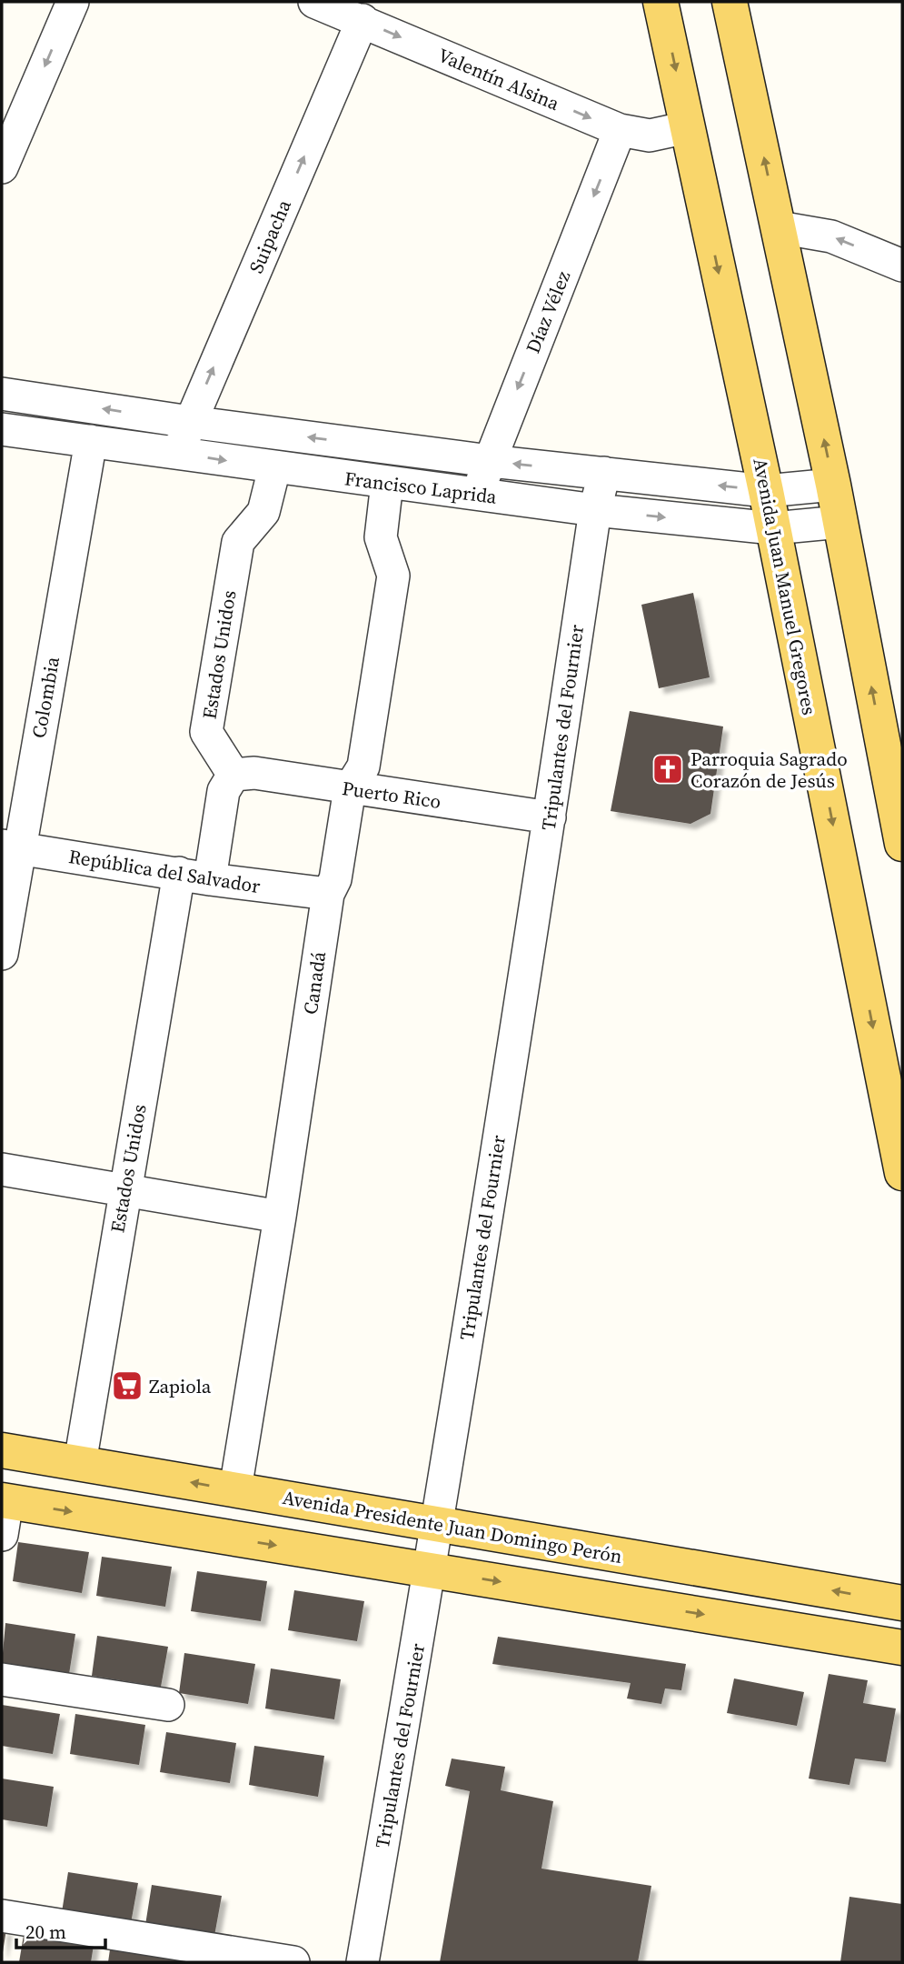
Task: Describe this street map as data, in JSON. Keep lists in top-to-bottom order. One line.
{"streets":{"main road":["Avenida Juan Manuel Gregores","Avenida Presidente Juan Domingo Perón"],"street":["Valentín Alsina","Suipacha","Díaz Vélez","Francisco Laprida","Estados Unidos","Colombia","Tripulantes del Fournier","Puerto Rico","República del Salvador","Canadá"]},"crossings":[["Valentín Alsina","Suipacha"],["Valentín Alsina","Díaz Vélez"],["Valentín Alsina","Avenida Juan Manuel Gregores"],["Suipacha","Francisco Laprida"],["Díaz Vélez","Francisco Laprida"],["Francisco Laprida","Avenida Juan Manuel Gregores"],["Francisco Laprida","Estados Unidos"],["Francisco Laprida","Colombia"],["Francisco Laprida","Tripulantes del Fournier"],["Francisco Laprida","Canadá"],["Estados Unidos","Puerto Rico"],["Estados Unidos","República del Salvador"],["Estados Unidos","Avenida Presidente Juan Domingo Perón"],["Colombia","República del Salvador"],["Tripulantes del Fournier","Puerto Rico"],["Tripulantes del Fournier","Avenida Presidente Juan Domingo Perón"],["Puerto Rico","Canadá"],["República del Salvador","Canadá"],["Canadá","Avenida Presidente Juan Domingo Perón"]],"one_way":["Valentín Alsina","Díaz Vélez"],"places":{"church":["Parroquia Sagrado Corazón de Jesús"],"supermarket":["Zapiola"]},"scale_bar":"20 m"}
